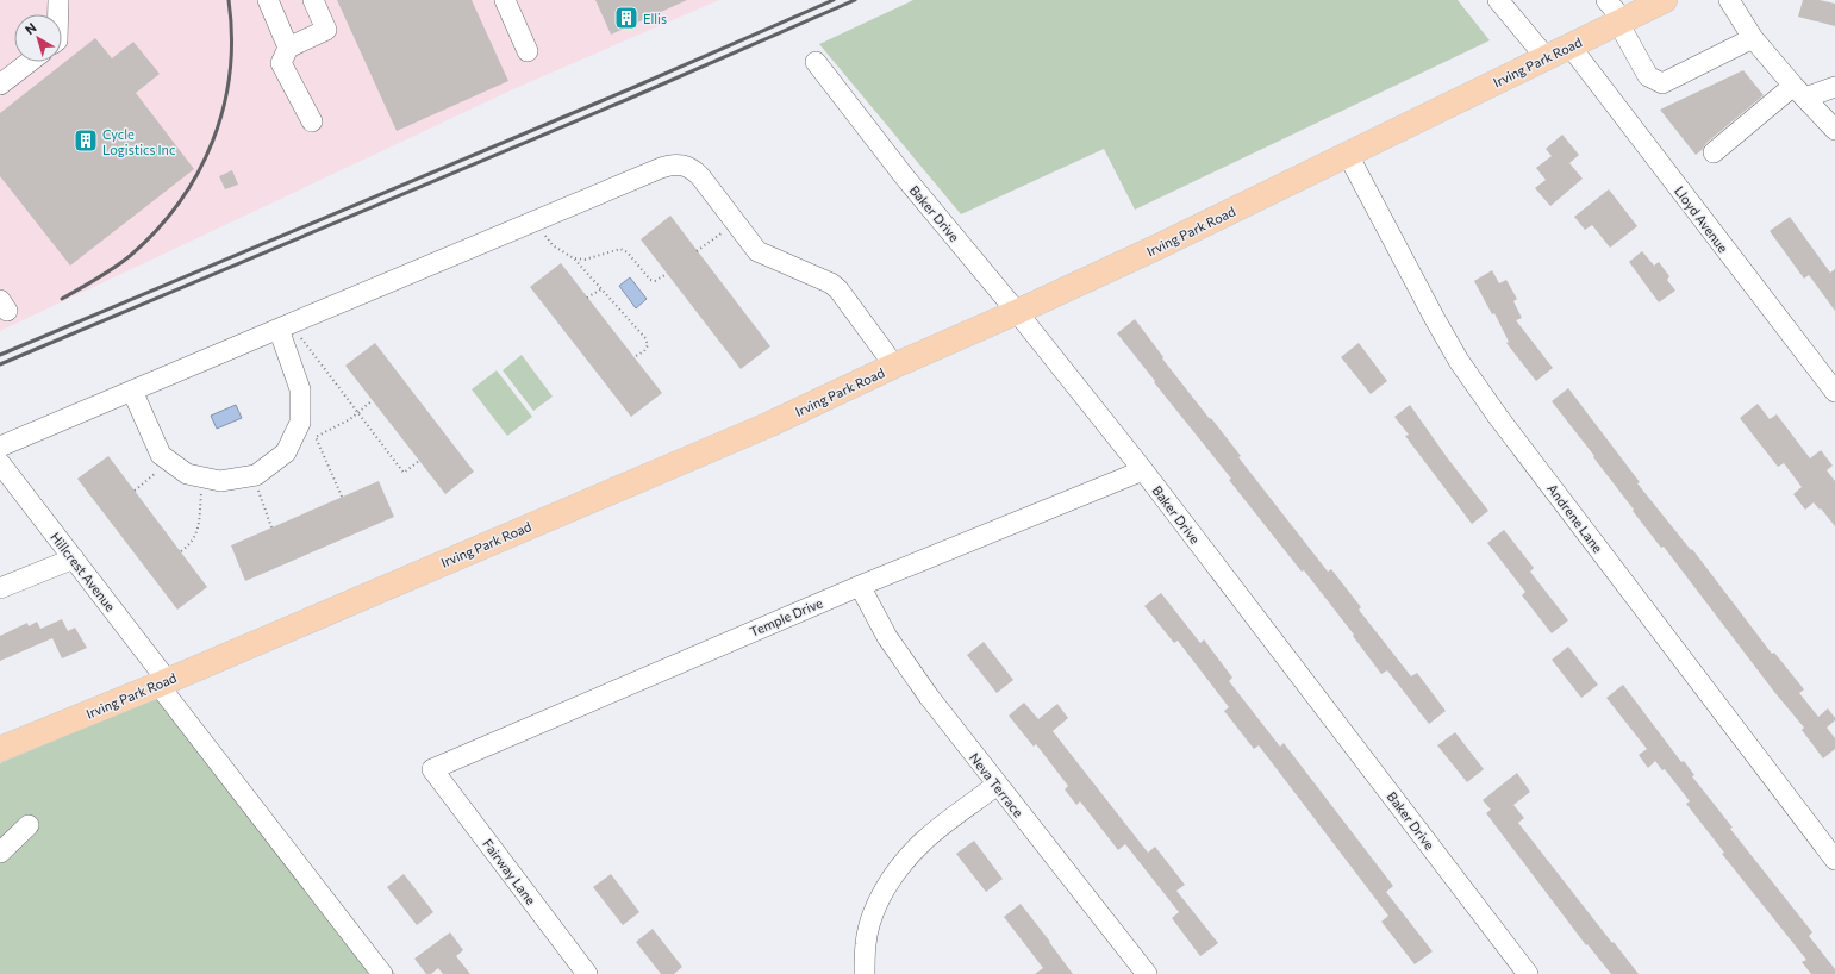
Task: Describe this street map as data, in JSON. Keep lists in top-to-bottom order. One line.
{"streets":{"main road":["Irving Park Road"],"street":["Baker Drive","Lloyd Avenue","Andrene Lane","Hillcrest Avenue","Temple Drive","Neva Terrace","Fairway Lane"]},"crossings":[["Irving Park Road","Baker Drive"],["Irving Park Road","Lloyd Avenue"],["Irving Park Road","Andrene Lane"],["Irving Park Road","Hillcrest Avenue"],["Baker Drive","Temple Drive"],["Temple Drive","Neva Terrace"],["Temple Drive","Fairway Lane"]],"places":{"building":["Ellis","Cycle Logistics Inc"]},"north":"top left"}
